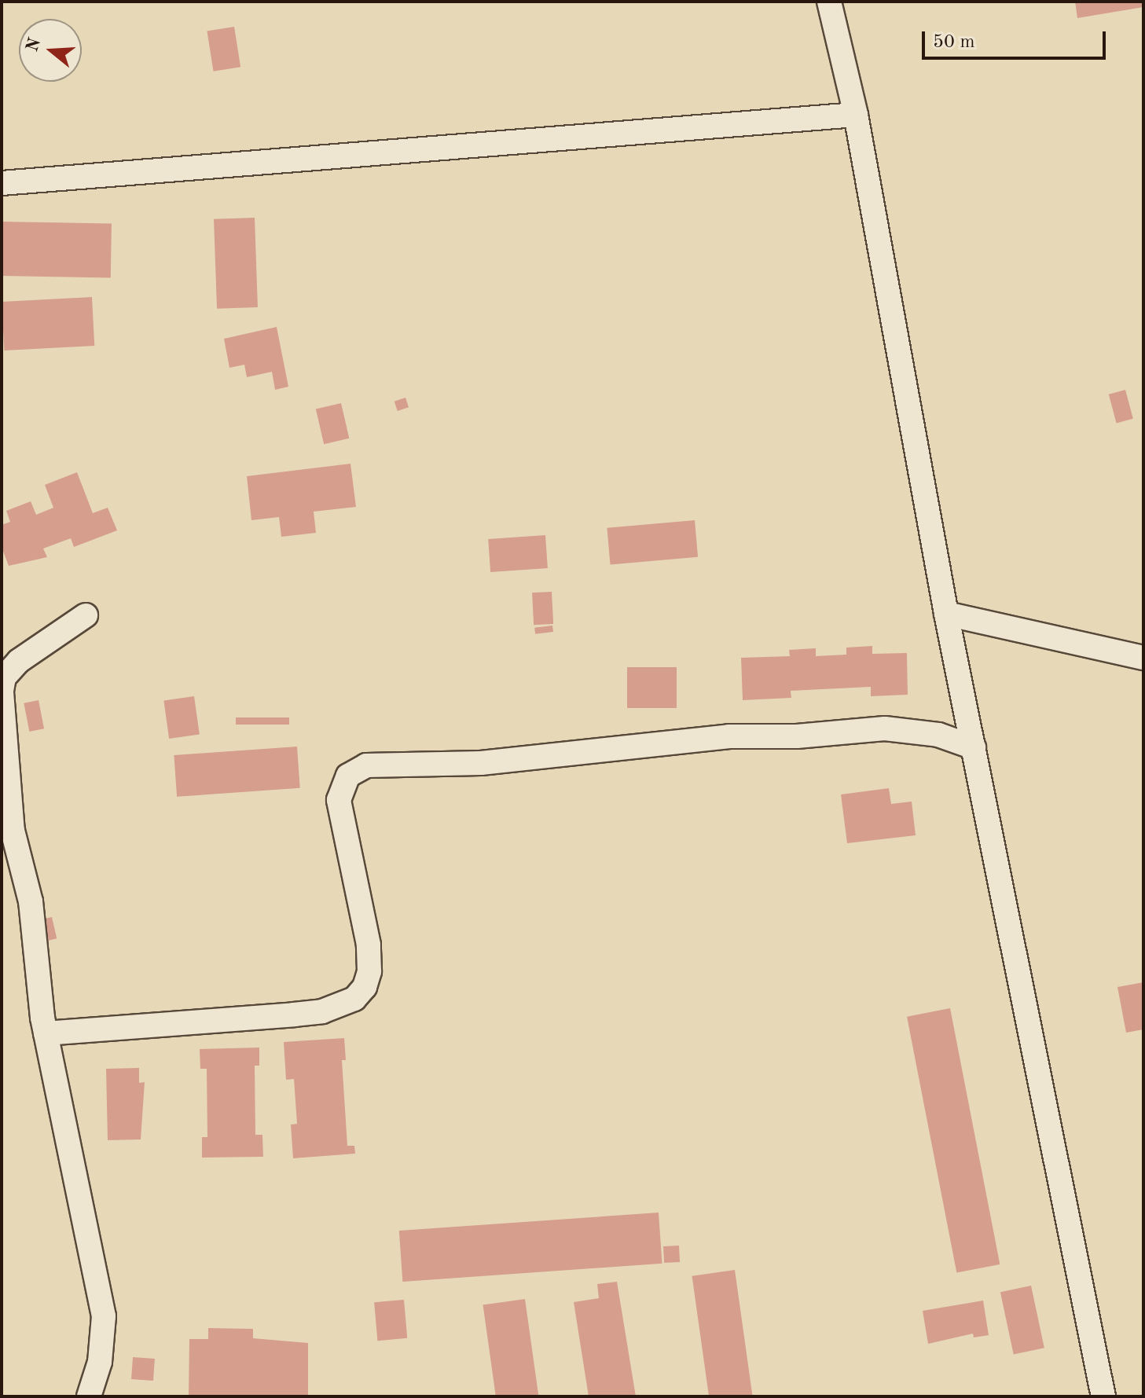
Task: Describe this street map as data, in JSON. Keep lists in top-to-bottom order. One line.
{"scale_bar":"50 m","north":"left"}
